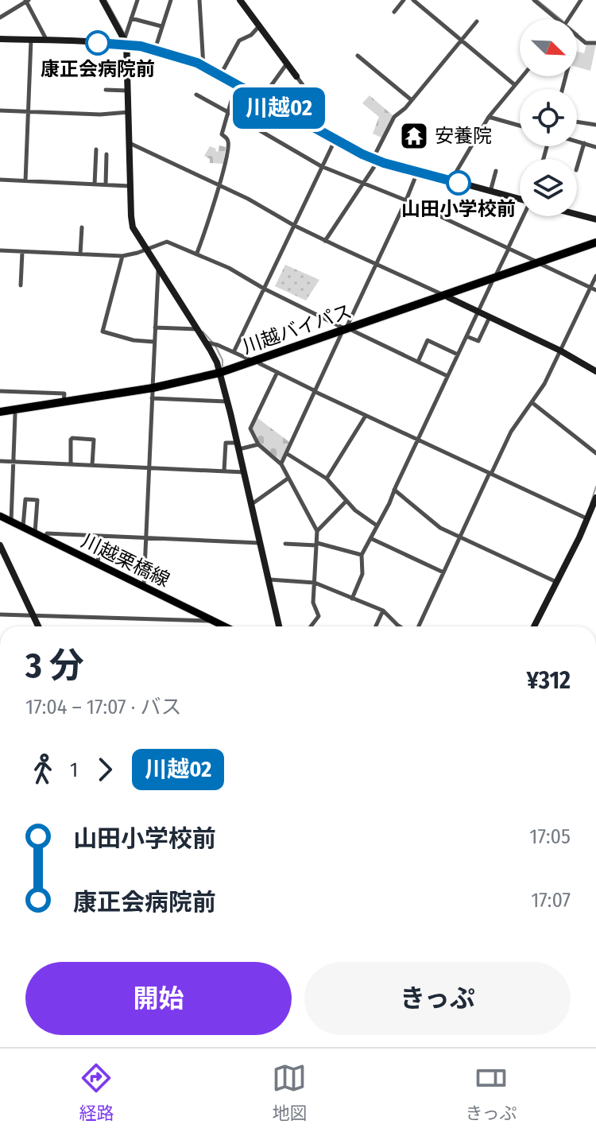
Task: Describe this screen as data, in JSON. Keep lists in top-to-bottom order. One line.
{"streets":{"highway":["川越バイパス"],"main road":["川越栗橋線"]},"places":{"other":["康正会病院前","山田小学校前"],"temple":["安養院"]},"lines":["bus line 川越02"],"north":"bottom right","page":{"on_map":"川越02","heading":["3 分","17:04 – 17:07 · バス","¥312"],"legs":["1","川越02"],"list":[{"name":"山田小学校前","value":"17:05"},{"name":"康正会病院前","value":"17:07"}],"buttons":["開始","きっぷ"],"tabs":["経路","地図","きっぷ"]}}
